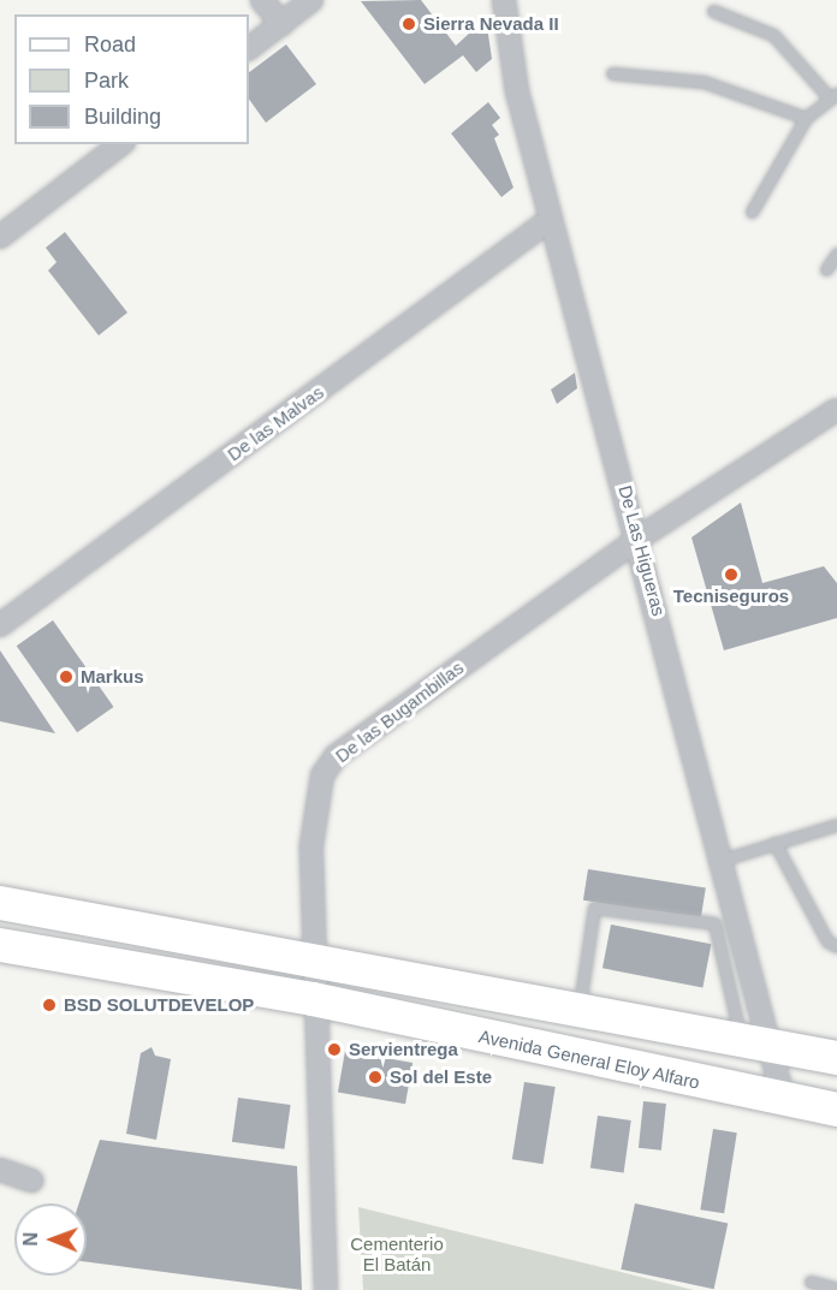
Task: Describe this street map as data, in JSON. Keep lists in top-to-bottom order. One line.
{"streets":{"main road":["Avenida General Eloy Alfaro"],"street":["De las Malvas","De Las Higueras","De las Bugambillas"]},"crossings":[["De las Malvas","De Las Higueras"],["De Las Higueras","De las Bugambillas"],["De Las Higueras","Avenida General Eloy Alfaro"],["De las Bugambillas","Avenida General Eloy Alfaro"]],"parks":["Cementerio El Batán"],"places":["Sierra Nevada II","Tecniseguros","Markus","BSD SOLUTDEVELOP","Servientrega","Sol del Este"],"legend":["Road","Park","Building"],"north":"left"}
